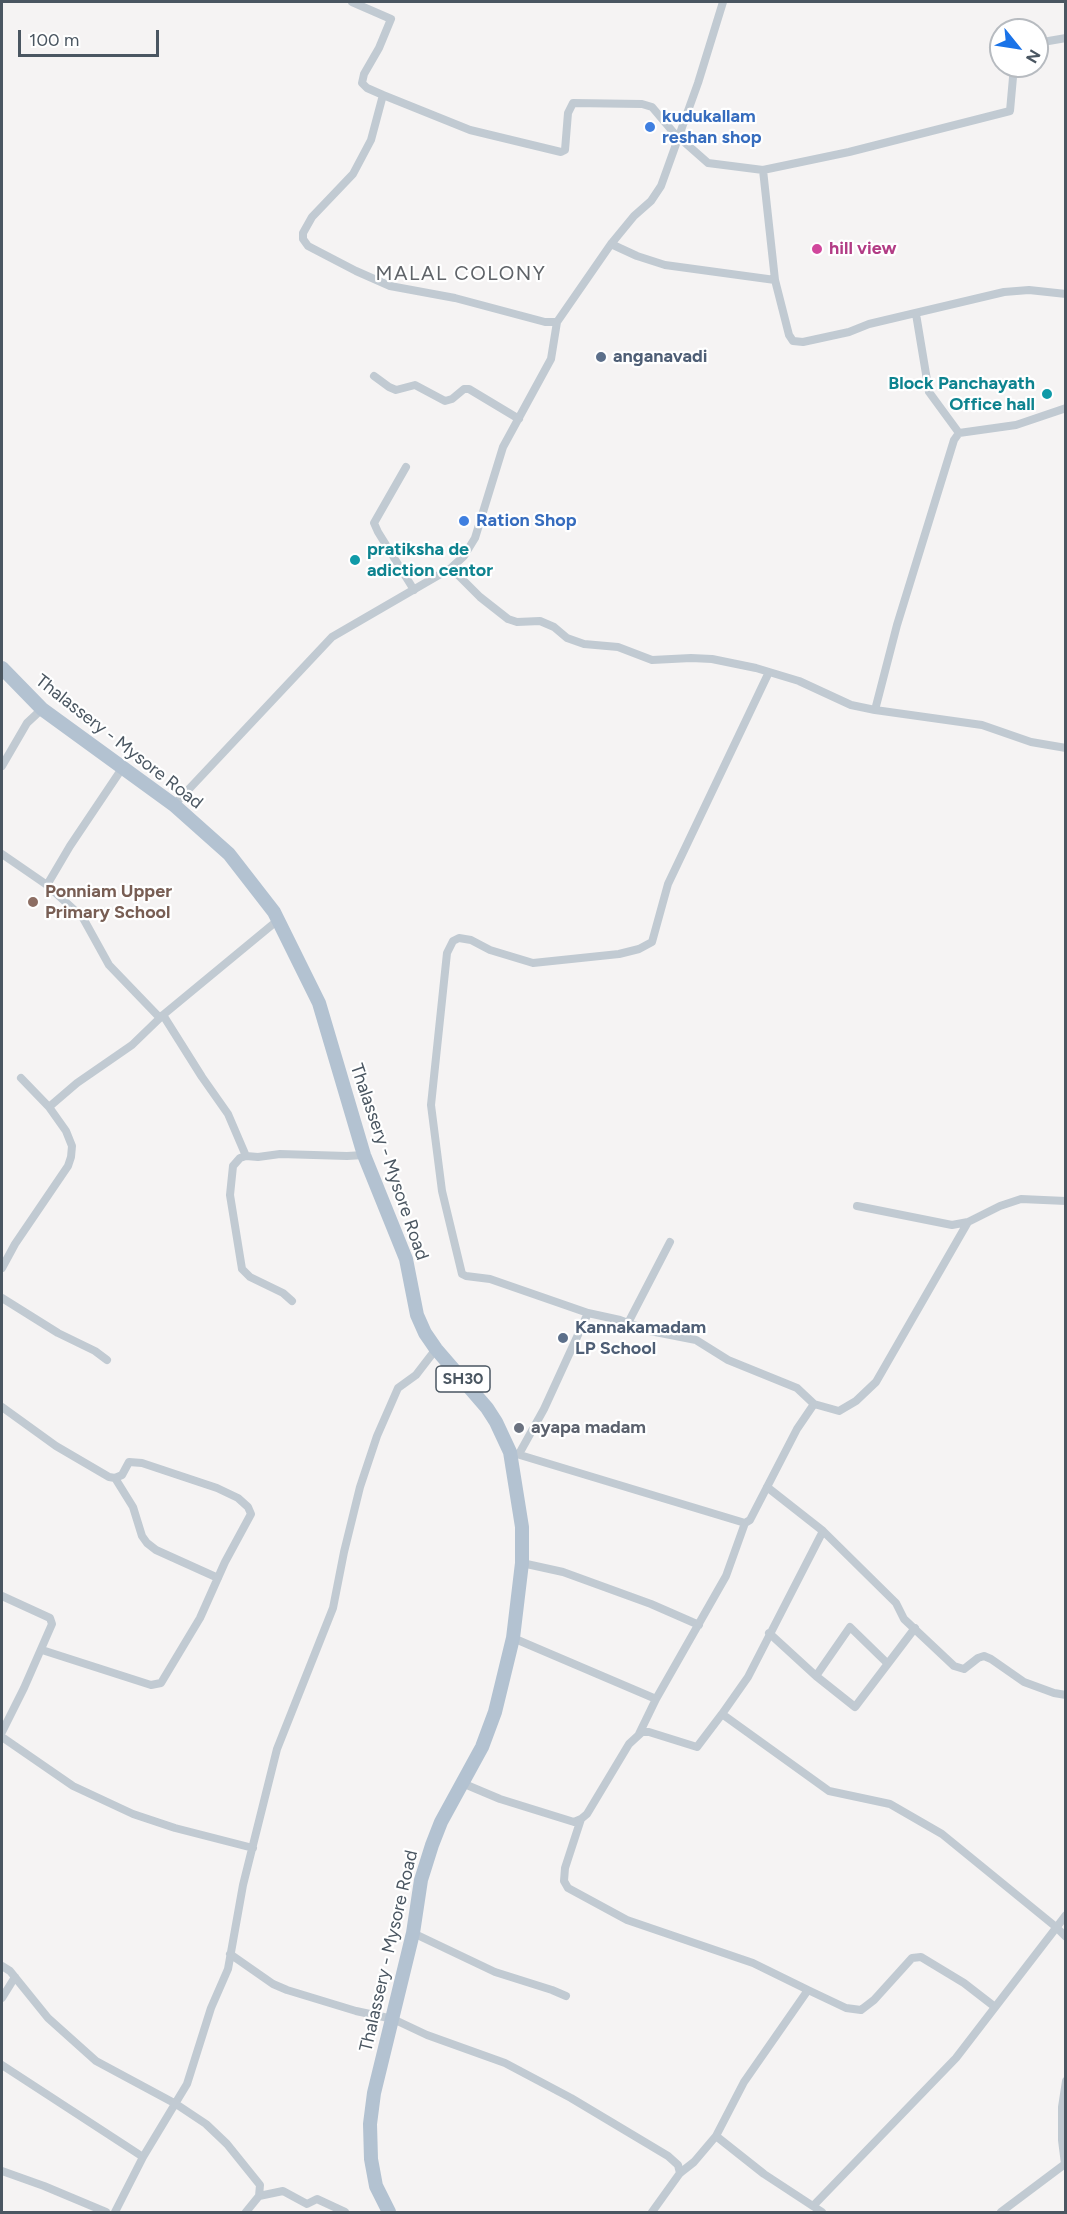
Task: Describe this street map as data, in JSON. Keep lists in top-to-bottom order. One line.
{"streets":{"main road":["Thalassery - Mysore Road","SH30"]},"districts":["MALAL COLONY"],"places":["kudukallam reshan shop","hill view","anganavadi","Block Panchayath Office hall","Ration Shop","pratiksha de adiction centor","Ponniam Upper Primary School","Kannakamadam LP School","ayapa madam"],"scale_bar":"100 m","north":"bottom right"}
